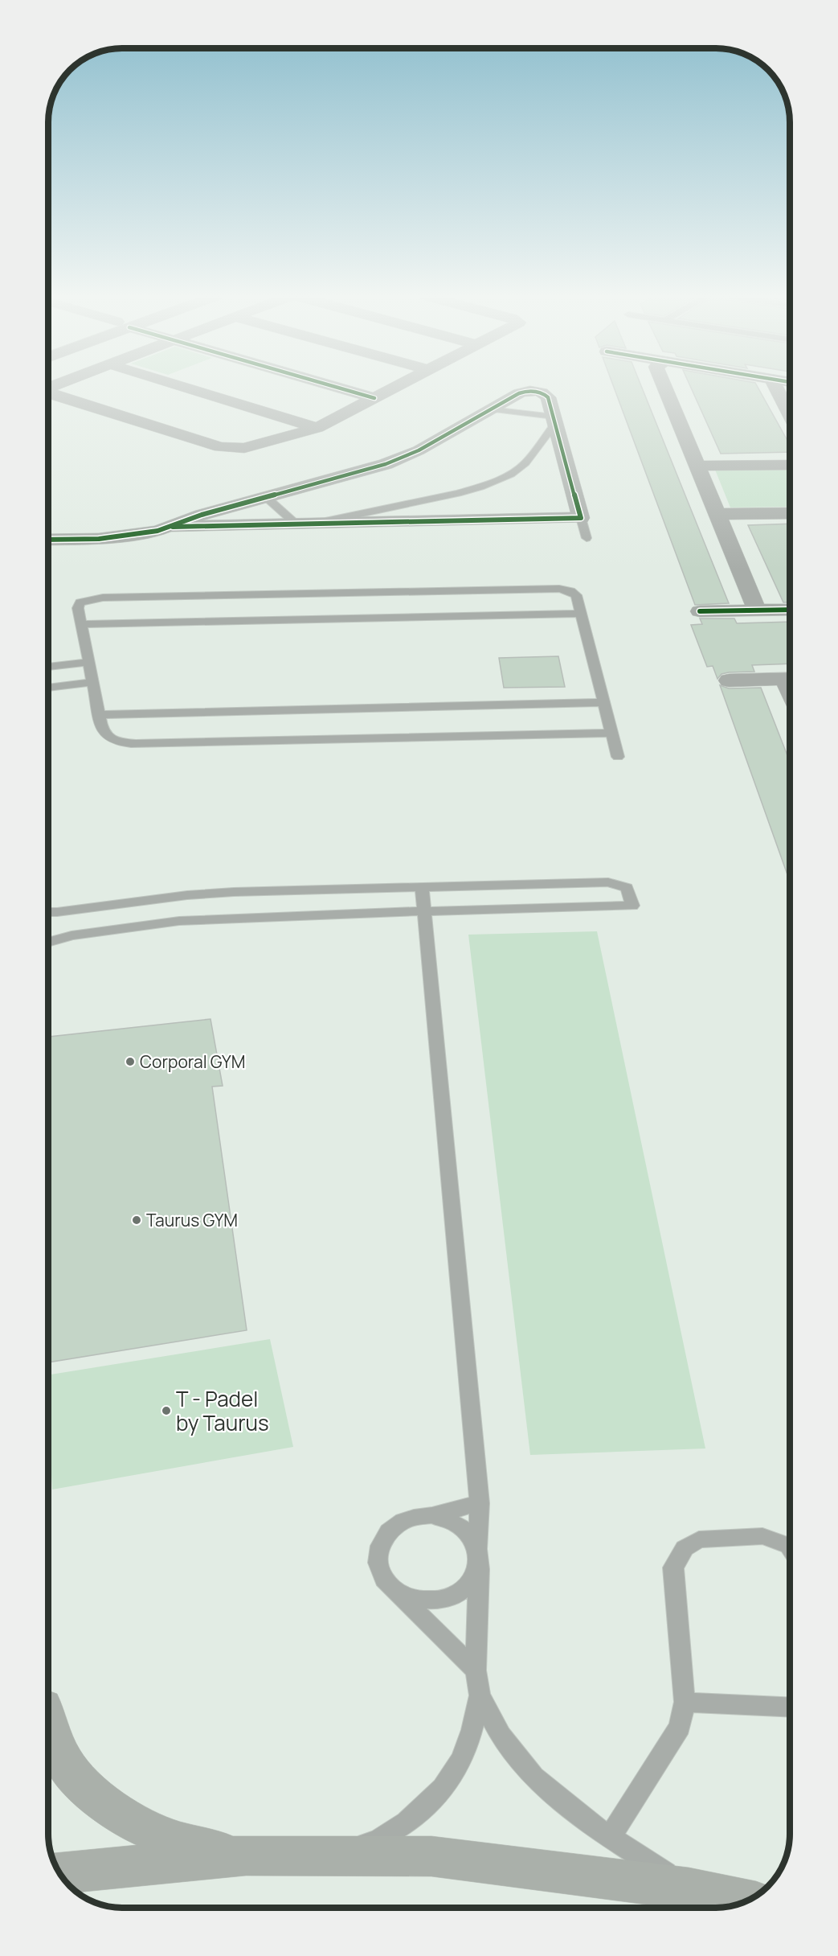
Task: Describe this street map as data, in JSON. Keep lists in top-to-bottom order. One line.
{"places":["Corporal GYM","Taurus GYM","T - Padel by Taurus"]}
